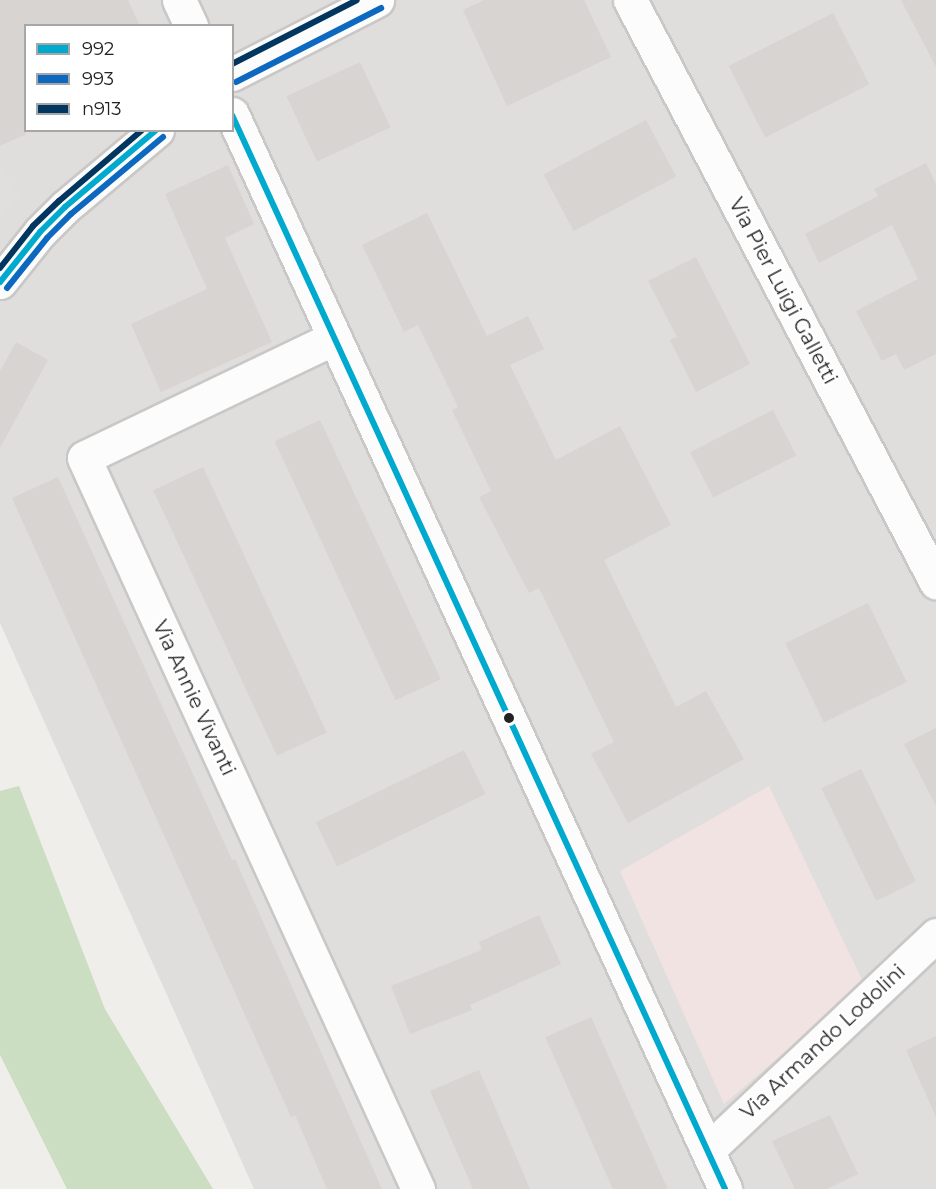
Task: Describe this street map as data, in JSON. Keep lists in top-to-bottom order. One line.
{"streets":{"street":["Via Pier Luigi Galletti","Via Annie Vivanti","Via Armando Lodolini"]},"lines":["transit line n913","transit line 993","transit line 992"],"legend":["992","993","n913"]}
